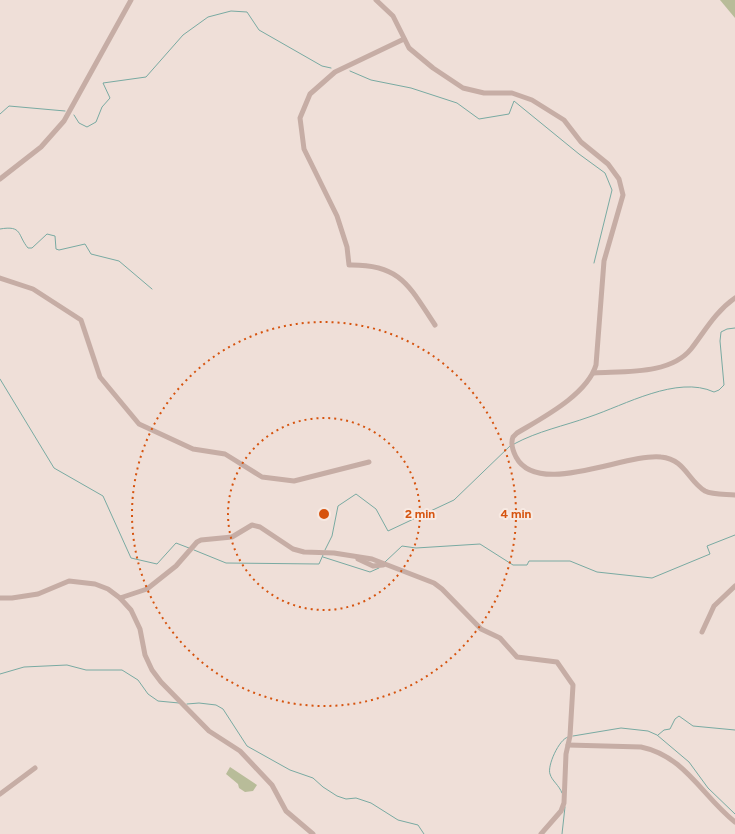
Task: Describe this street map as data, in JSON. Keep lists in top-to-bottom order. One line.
{"rings":["2 min","4 min"]}
